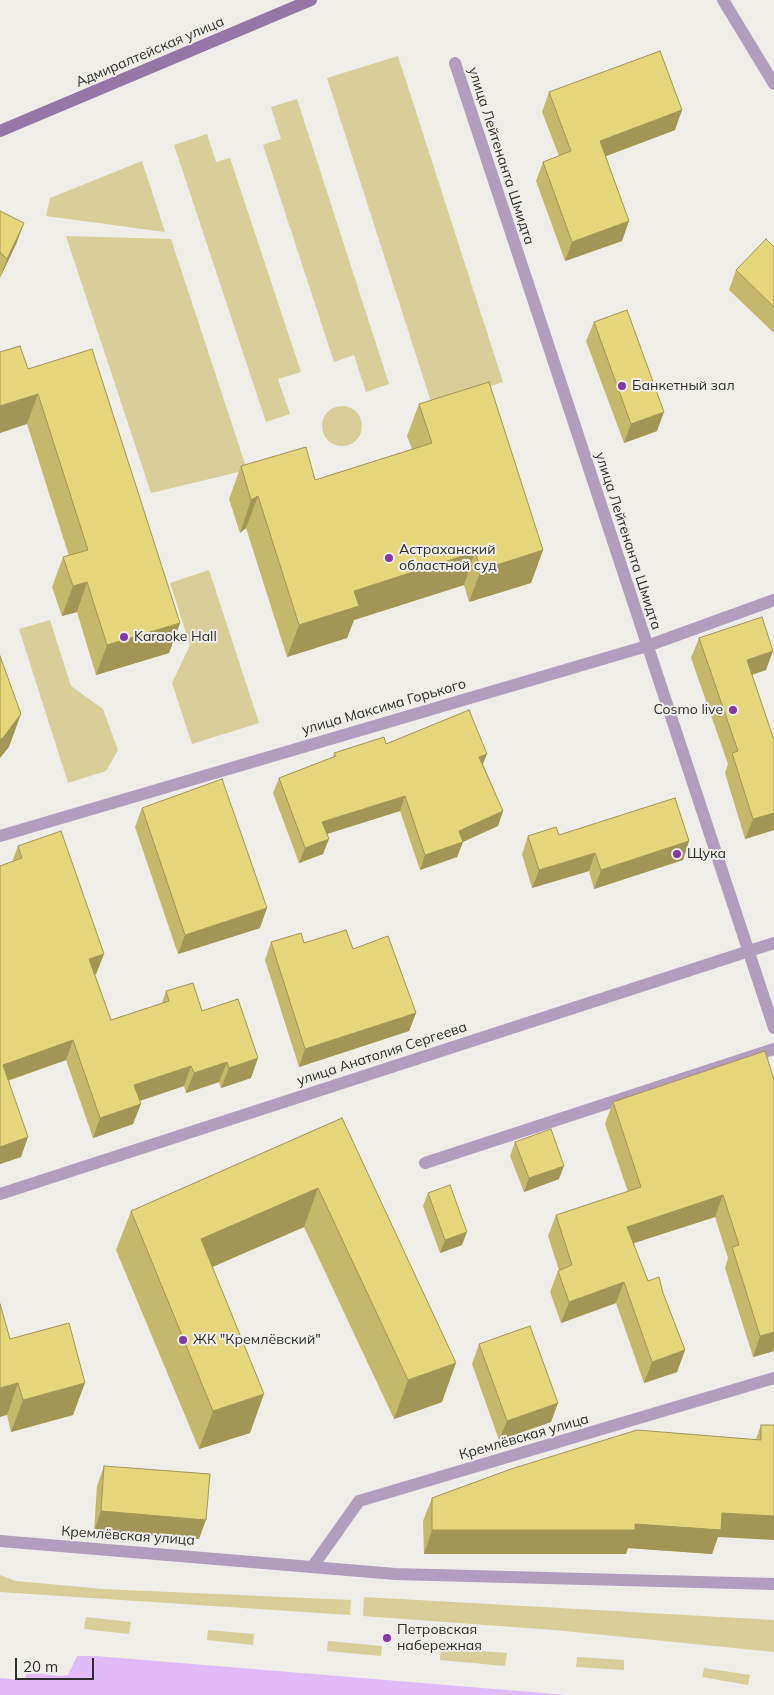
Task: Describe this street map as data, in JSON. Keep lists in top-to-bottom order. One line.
{"streets":{"main road":["Адмиралтейская улица"],"street":["улица Лейтенанта Шмидта","улица Максима Горького","улица Анатолия Сергеева","Кремлёвская улица"]},"crossings":[["улица Лейтенанта Шмидта","улица Максима Горького"],["улица Лейтенанта Шмидта","улица Анатолия Сергеева"]],"places":["Банкетный зал","Астраханский областной суд","Karaoke Hall","Cosmo live","Щука","ЖК \"Кремлёвский\"","Петровская набережная"],"scale_bar":"20 m"}
